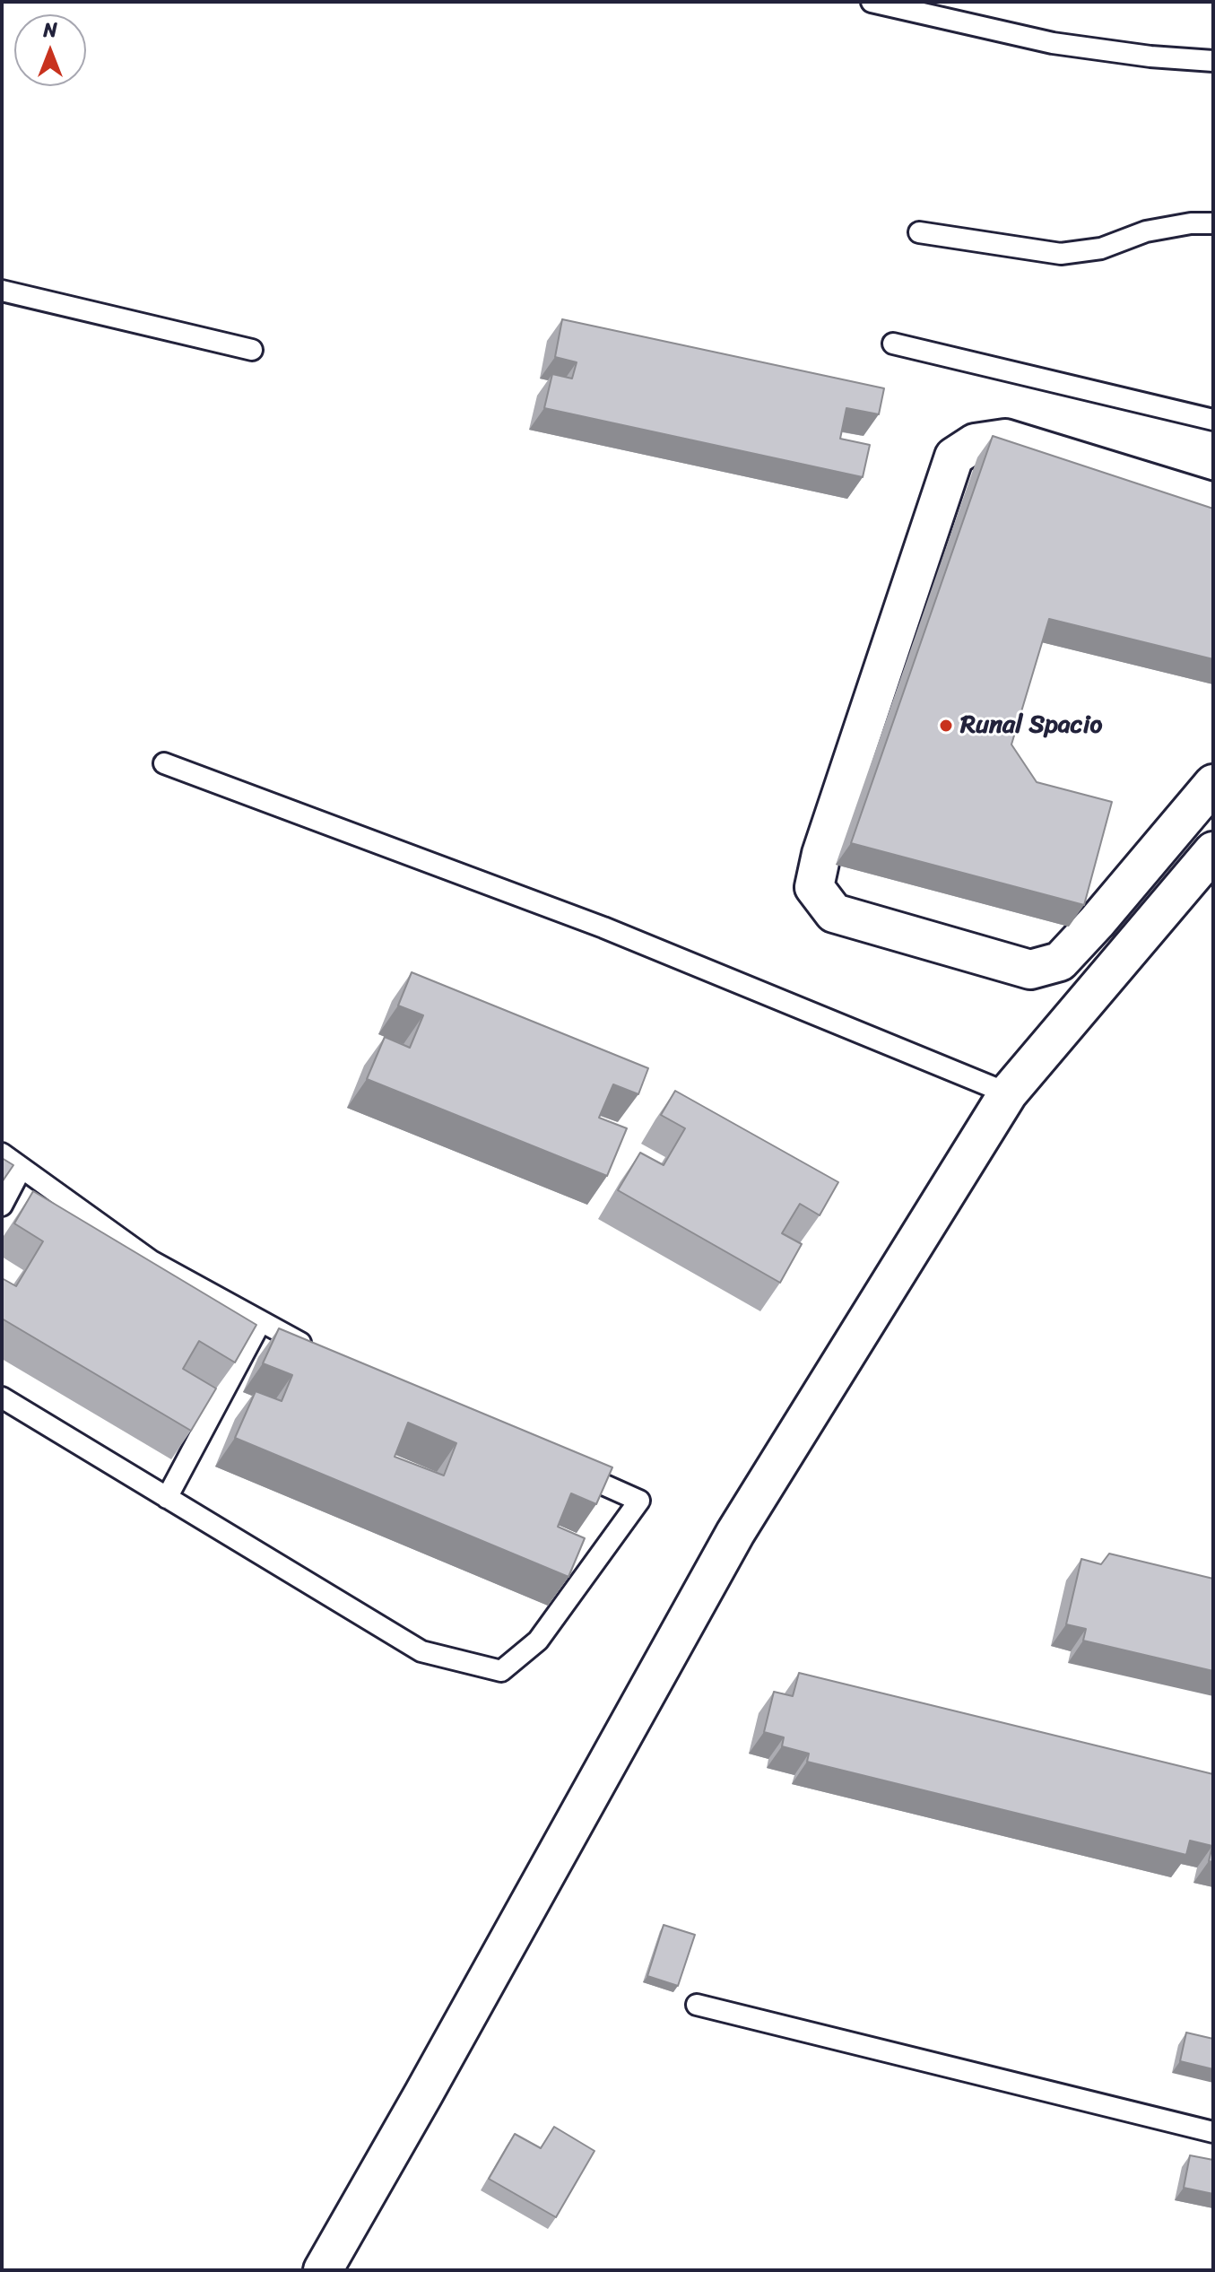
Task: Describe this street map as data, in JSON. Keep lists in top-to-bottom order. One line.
{"places":["Runal Spacio"],"north":"top"}
